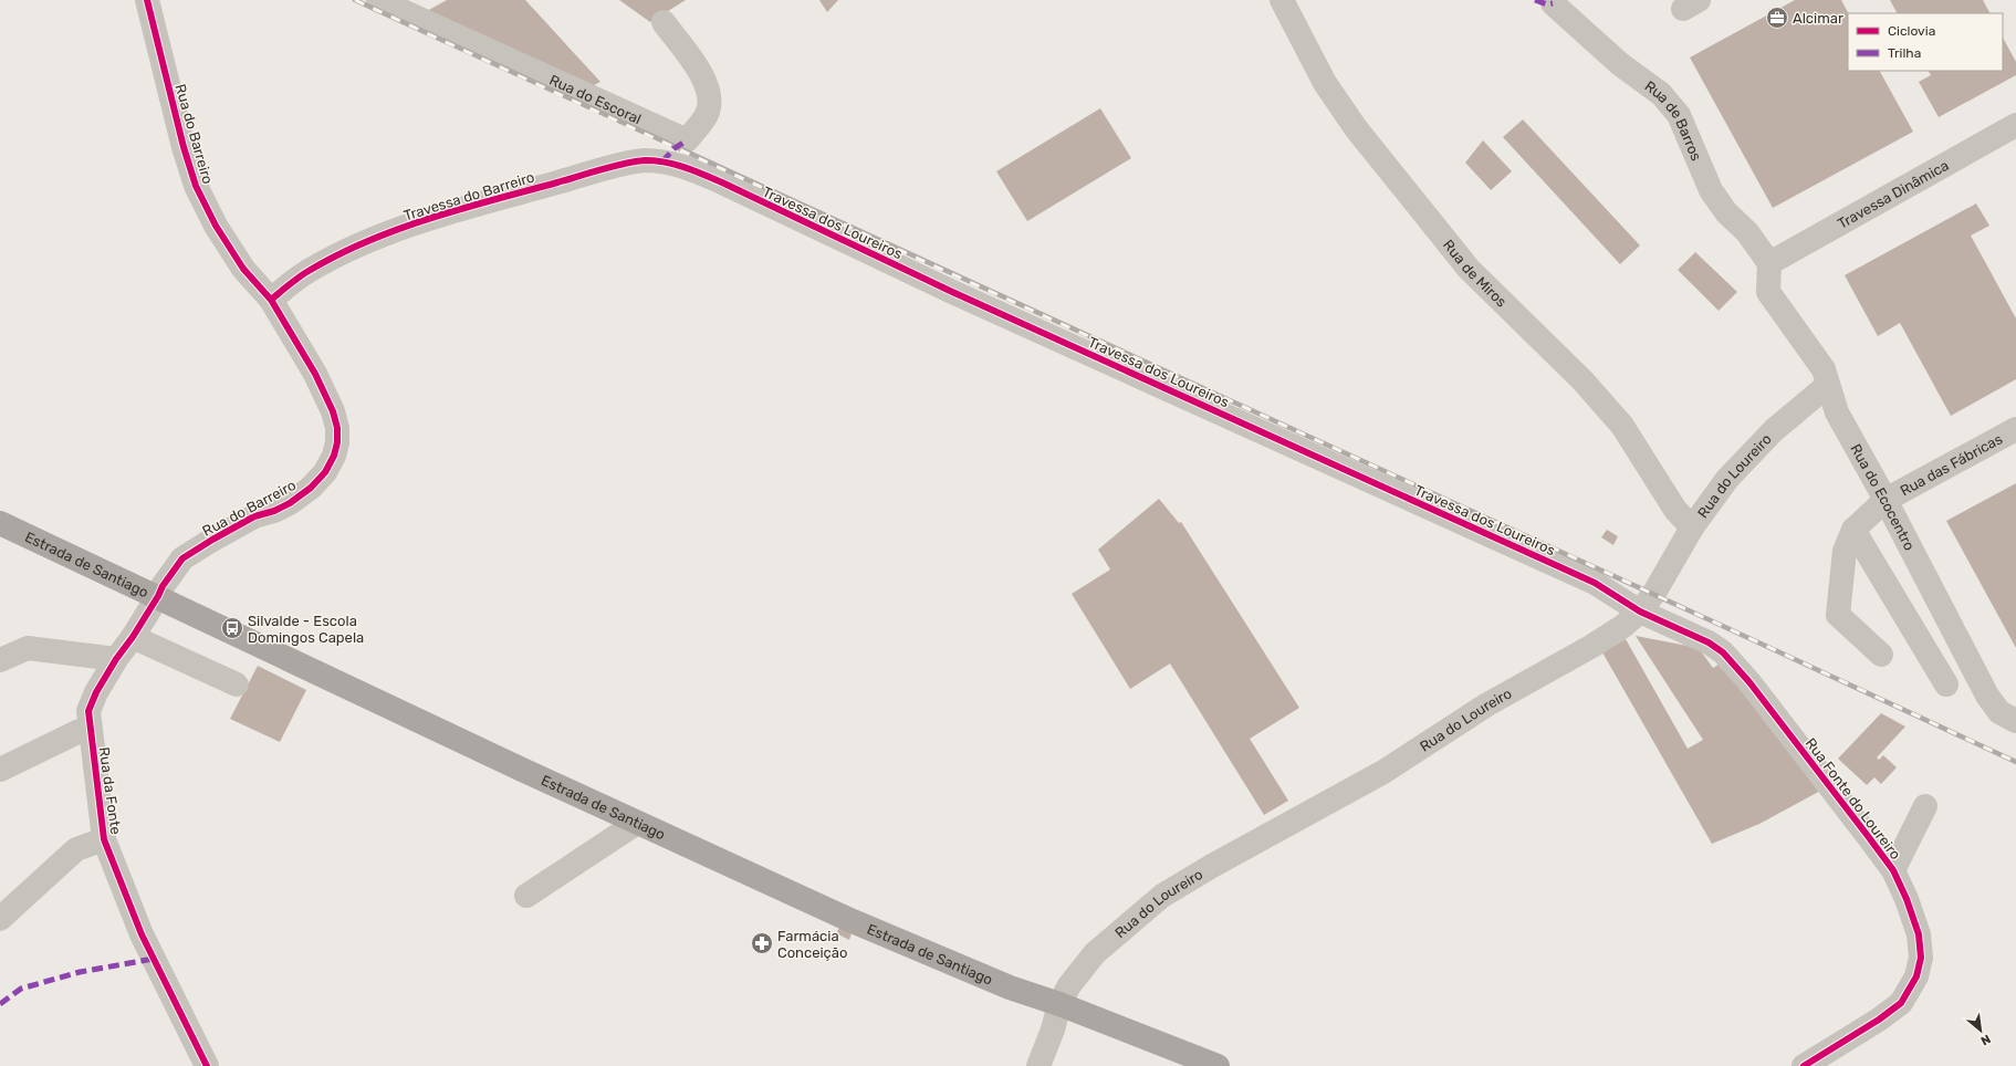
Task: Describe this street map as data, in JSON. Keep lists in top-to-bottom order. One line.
{"streets":{"main road":["Estrada de Santiago"],"street":["Rua do Escoral","Rua de Barros","Rua do Barreiro","Travessa Dinâmica","Travessa do Barreiro","Travessa dos Loureiros","Rua de Miros","Rua das Fábricas","Rua do Loureiro","Rua do Ecocentro","Rua da Fonte","Rua Fonte do Loureiro"]},"crossings":[["Rua de Barros","Travessa Dinâmica"],["Rua de Barros","Rua do Ecocentro"],["Rua do Barreiro","Travessa do Barreiro"],["Rua do Barreiro","Estrada de Santiago"],["Rua do Barreiro","Rua da Fonte"],["Travessa Dinâmica","Rua do Ecocentro"],["Travessa do Barreiro","Travessa dos Loureiros"],["Travessa dos Loureiros","Rua do Loureiro"],["Travessa dos Loureiros","Rua Fonte do Loureiro"],["Rua de Miros","Rua do Loureiro"],["Rua das Fábricas","Rua do Ecocentro"],["Rua do Loureiro","Rua do Ecocentro"],["Rua do Loureiro","Estrada de Santiago"],["Rua do Loureiro","Rua Fonte do Loureiro"],["Estrada de Santiago","Rua da Fonte"]],"places":{"office":["Alcimar"],"bus stop":["Silvalde - Escola Domingos Capela"],"pharmacy":["Farmácia Conceição"]},"legend":["Ciclovia","Trilha"],"north":"bottom right"}
